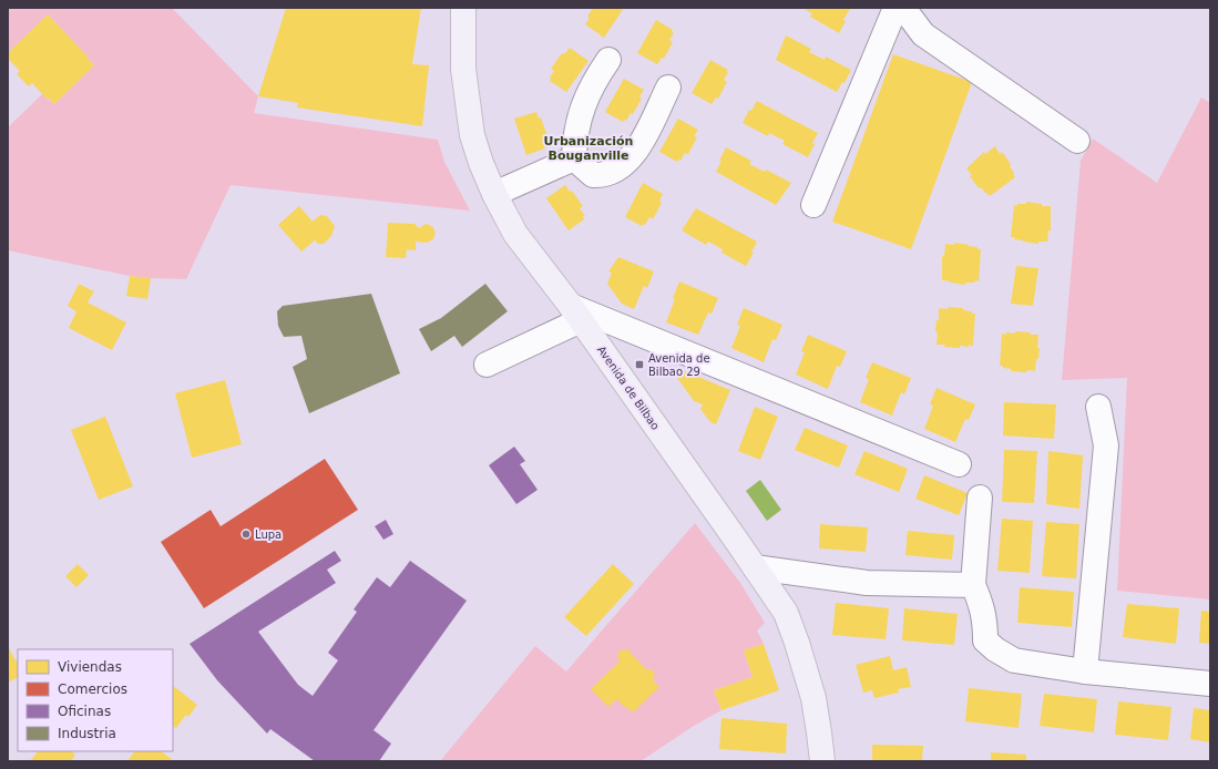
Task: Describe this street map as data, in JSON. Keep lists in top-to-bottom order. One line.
{"streets":{"main road":["Avenida de Bilbao"]},"districts":["Urbanización Bouganville"],"places":{"transit":["Avenida de Bilbao 29"],"other":["Lupa"]},"legend":["Viviendas","Comercios","Oficinas","Industria"]}
